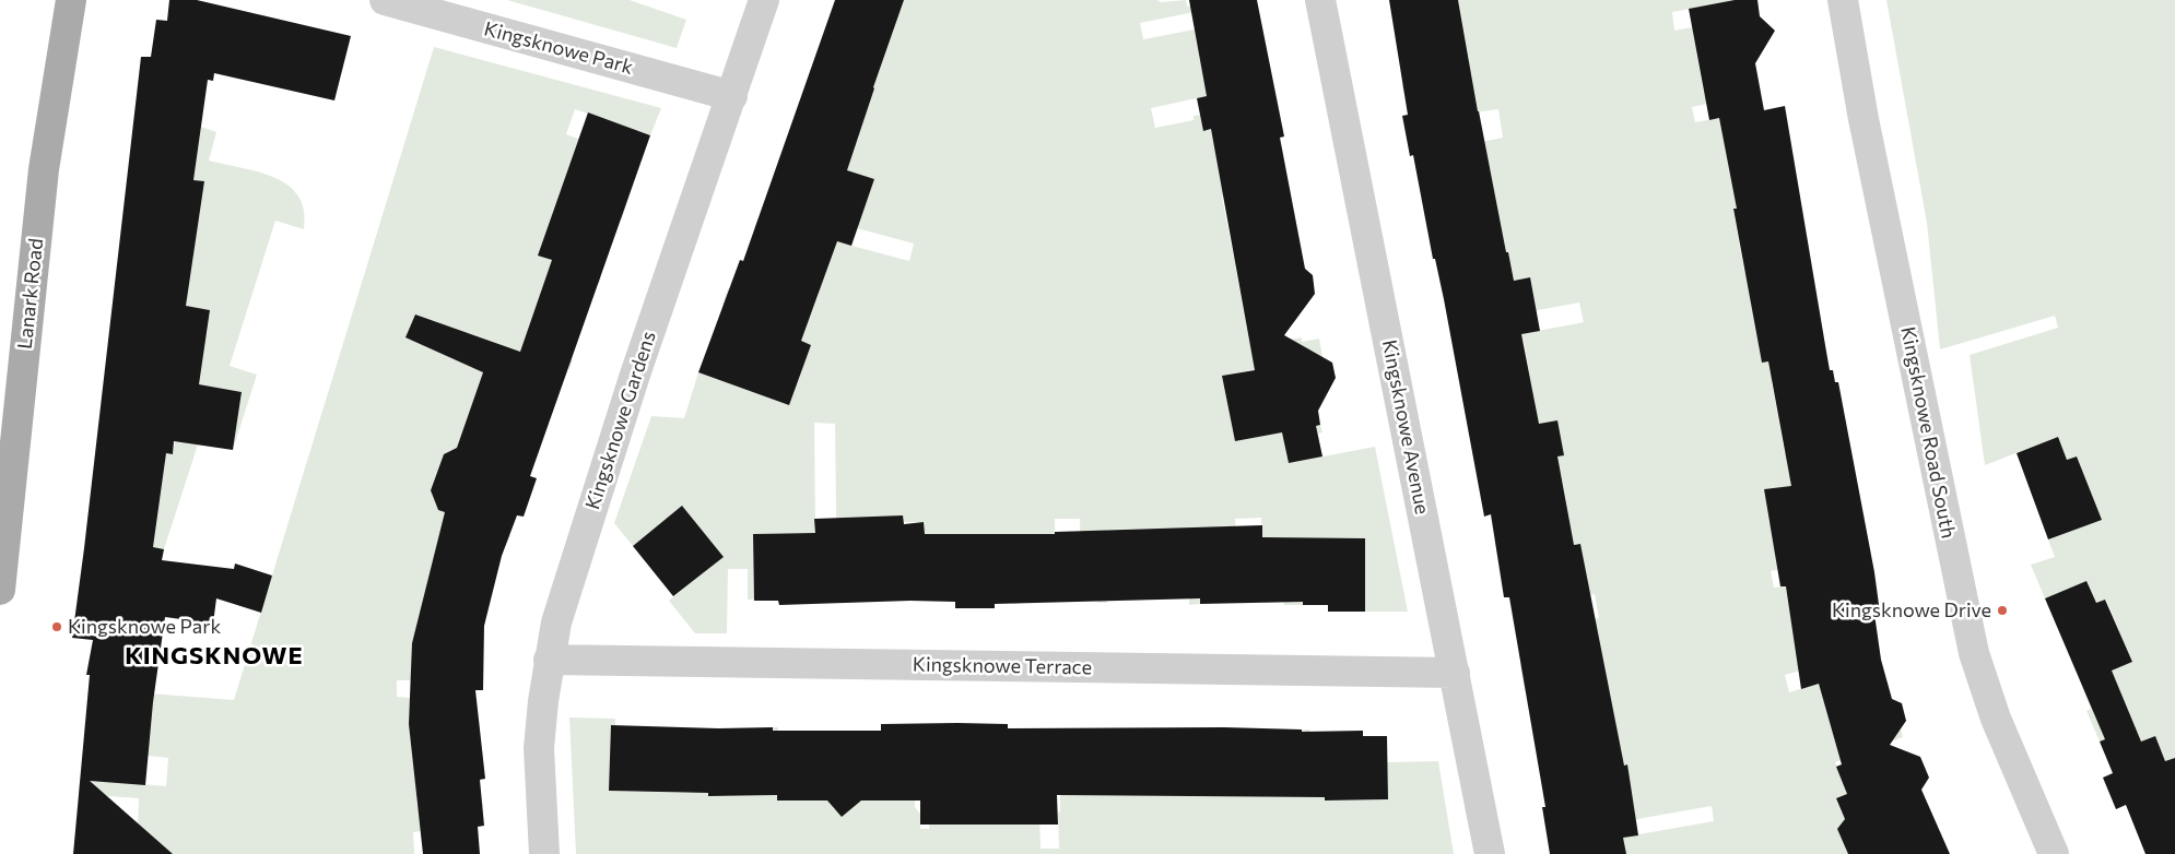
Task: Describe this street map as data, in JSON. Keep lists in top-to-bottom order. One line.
{"streets":{"main road":["Lanark Road"],"street":["Kingsknowe Park","Kingsknowe Gardens","Kingsknowe Avenue","Kingsknowe Road South","Kingsknowe Terrace"]},"crossings":[["Kingsknowe Park","Kingsknowe Gardens"],["Kingsknowe Gardens","Kingsknowe Terrace"],["Kingsknowe Avenue","Kingsknowe Terrace"]],"districts":["KINGSKNOWE"],"places":["Kingsknowe Drive","Kingsknowe Park"]}
